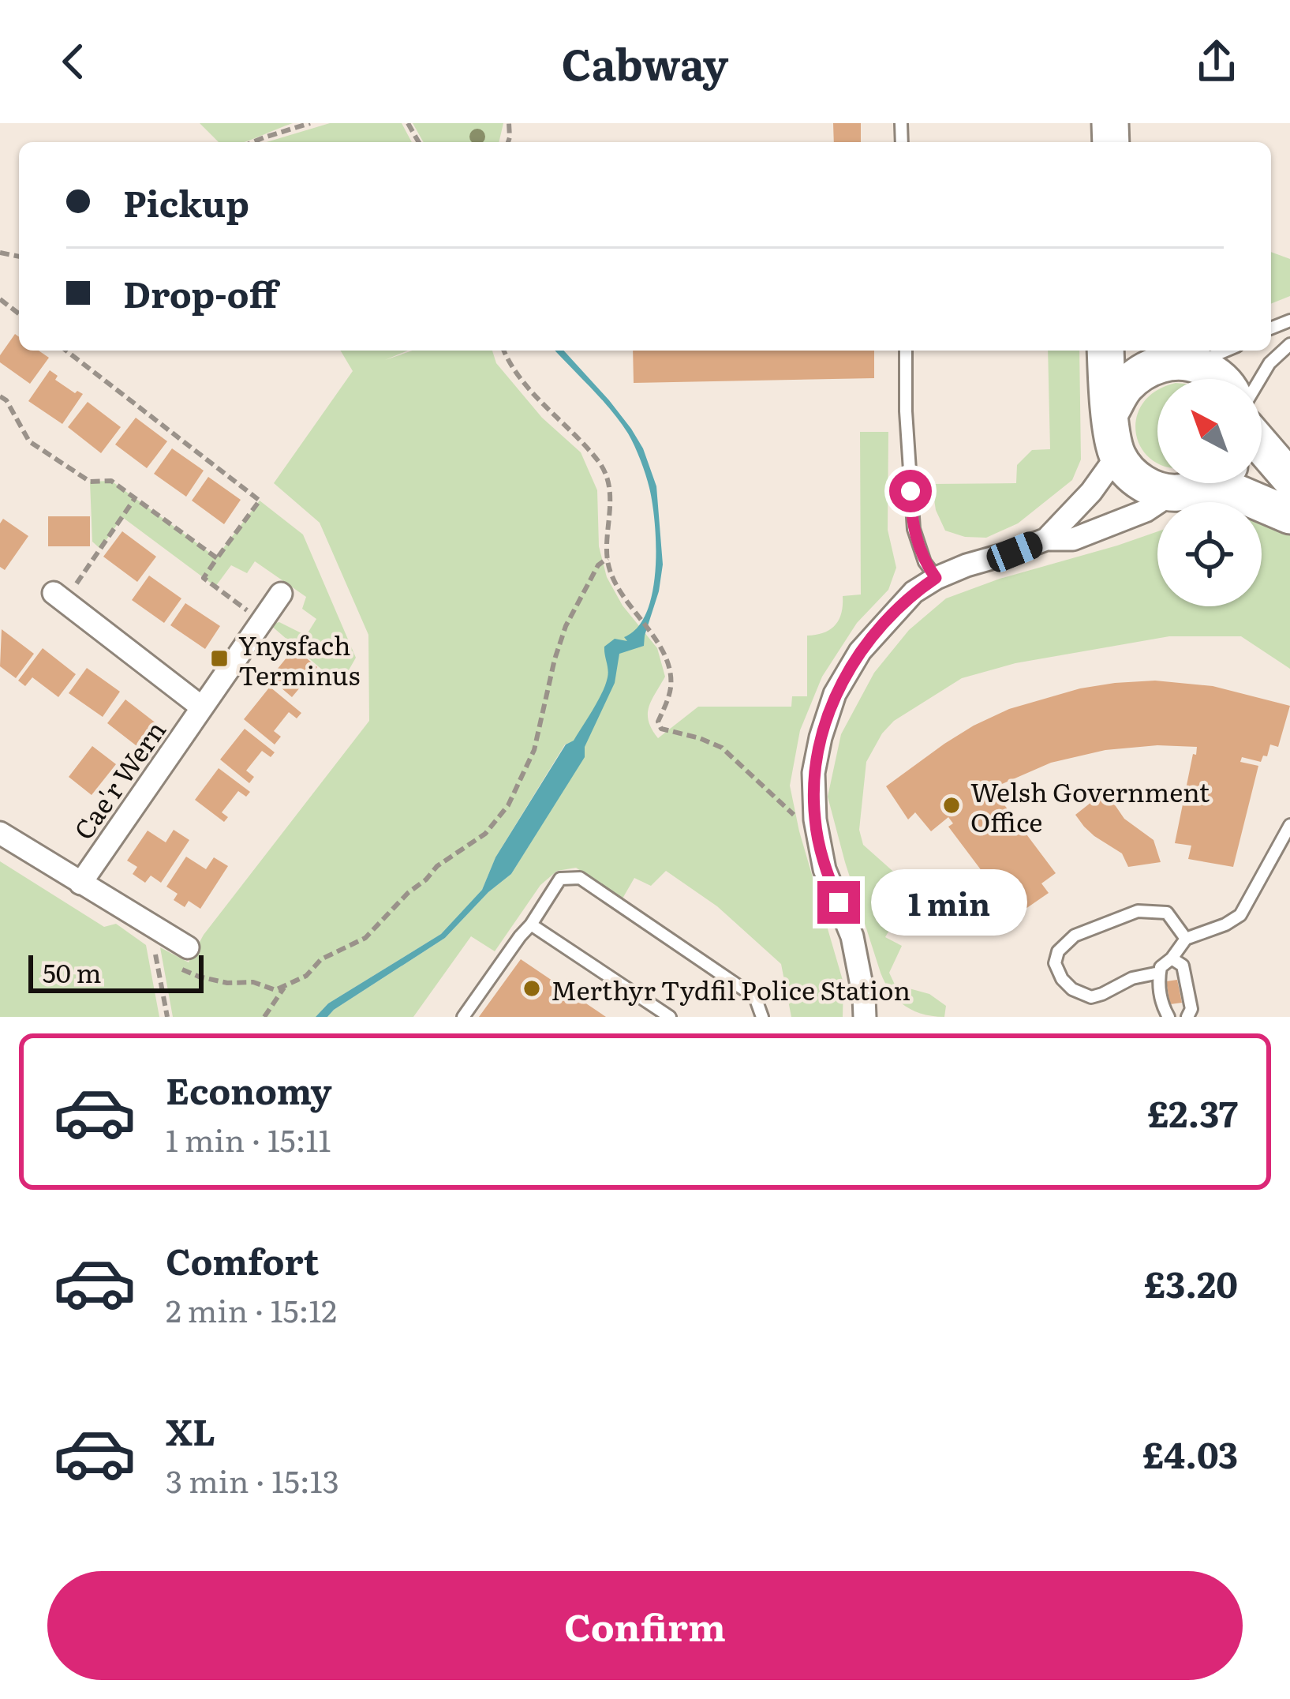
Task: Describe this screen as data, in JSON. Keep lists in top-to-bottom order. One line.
{"streets":{"street":["Cae'r Wern"]},"places":{"transit":["Ynysfach Terminus"],"other":["Welsh Government Office","Merthyr Tydfil Police Station"]},"scale_bar":"50 m","north":"top left","page":{"header":"Cabway","banner":["Pickup","Drop-off"],"bubble":"1 min","scale":"50 m","list":[{"name":"Economy","note":"1 min · 15:11","value":"£2.37"},{"name":"Comfort","note":"2 min · 15:12","value":"£3.20"},{"name":"XL","note":"3 min · 15:13","value":"£4.03"}],"buttons":"Confirm"}}
